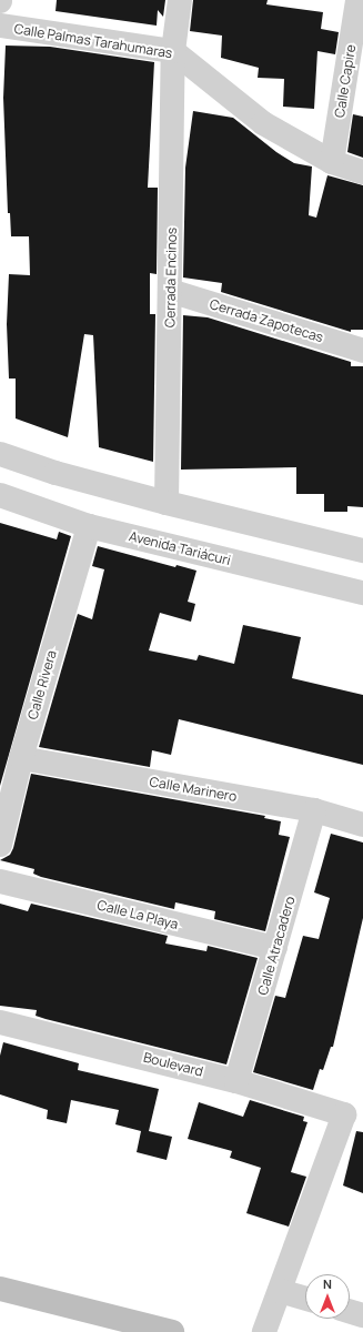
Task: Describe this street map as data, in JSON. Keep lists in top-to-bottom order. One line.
{"streets":{"street":["Calle Palmas Tarahumaras","Calle Capire","Cerrada Encinos","Cerrada Zapotecas","Avenida Tariácuri","Calle Rivera","Calle Marinero","Calle La Playa","Calle Atracadero","Boulevard"]},"crossings":[["Calle Palmas Tarahumaras","Calle Capire"],["Calle Palmas Tarahumaras","Cerrada Encinos"],["Cerrada Encinos","Cerrada Zapotecas"],["Avenida Tariácuri","Calle Rivera"],["Calle Rivera","Calle Marinero"],["Calle Marinero","Calle Atracadero"],["Calle La Playa","Calle Atracadero"],["Calle Atracadero","Boulevard"]],"north":"top"}
